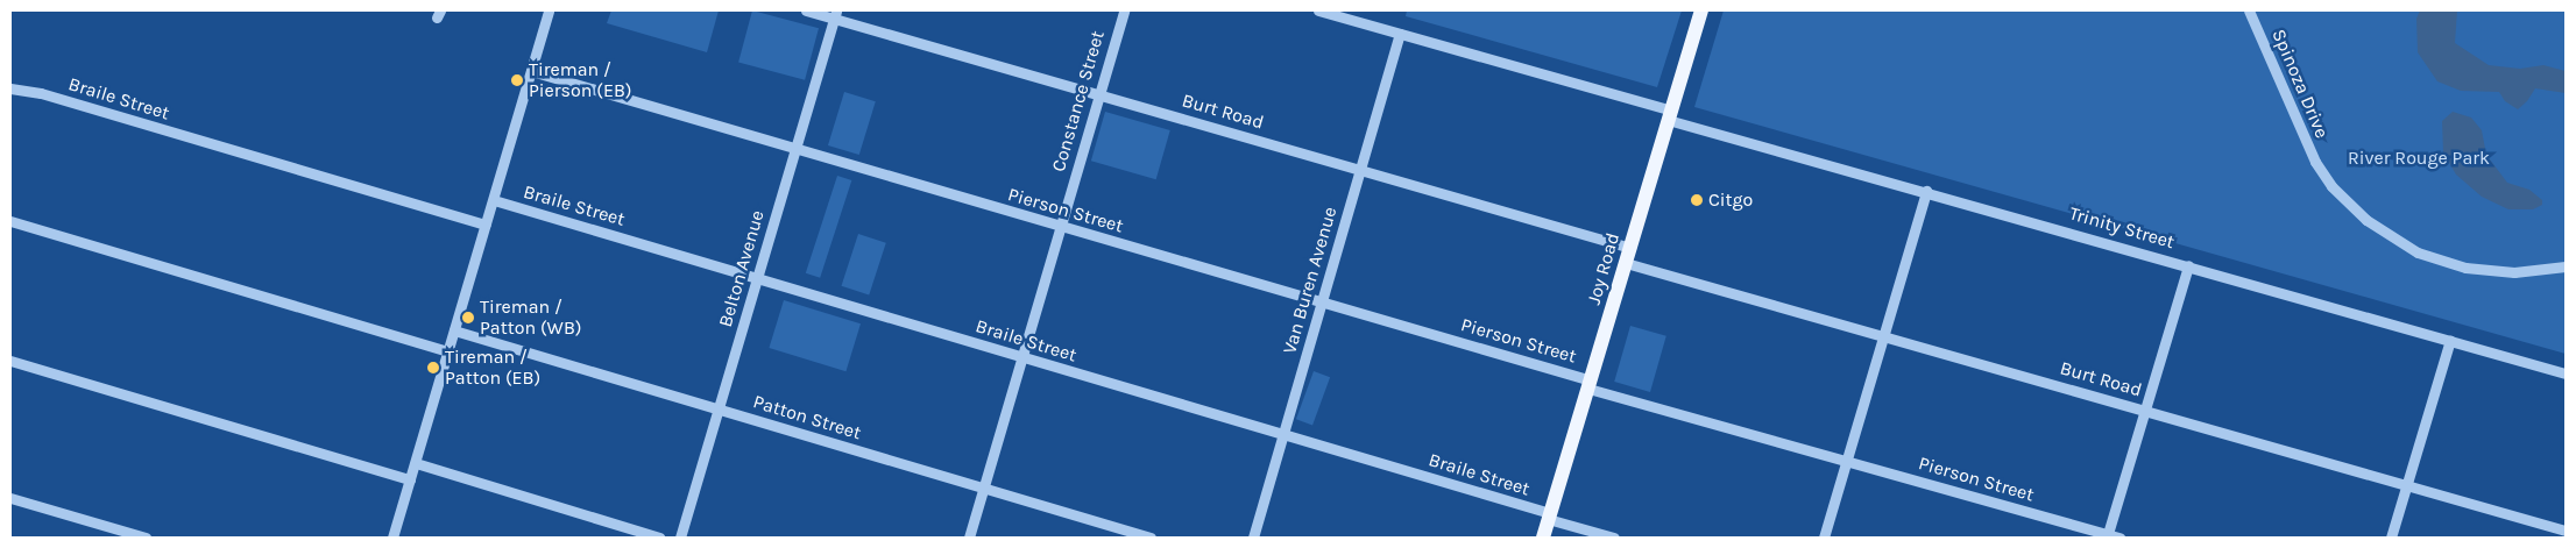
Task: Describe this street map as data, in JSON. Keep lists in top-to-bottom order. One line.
{"streets":{"main road":["Joy Road"],"street":["Spinoza Drive","Braile Street","Constance Street","Burt Road","Pierson Street","Trinity Street","Belton Avenue","Van Buren Avenue","Patton Street"]},"crossings":[["Braile Street","Constance Street"],["Braile Street","Belton Avenue"],["Braile Street","Joy Road"],["Braile Street","Van Buren Avenue"],["Constance Street","Burt Road"],["Constance Street","Pierson Street"],["Constance Street","Patton Street"],["Burt Road","Belton Avenue"],["Burt Road","Joy Road"],["Burt Road","Van Buren Avenue"],["Pierson Street","Belton Avenue"],["Pierson Street","Joy Road"],["Pierson Street","Van Buren Avenue"],["Trinity Street","Joy Road"],["Trinity Street","Van Buren Avenue"],["Belton Avenue","Patton Street"]],"parks":["River Rouge Park"],"places":["Tireman / Pierson (EB)","Citgo","Tireman / Patton (WB)","Tireman / Patton (EB)"]}
